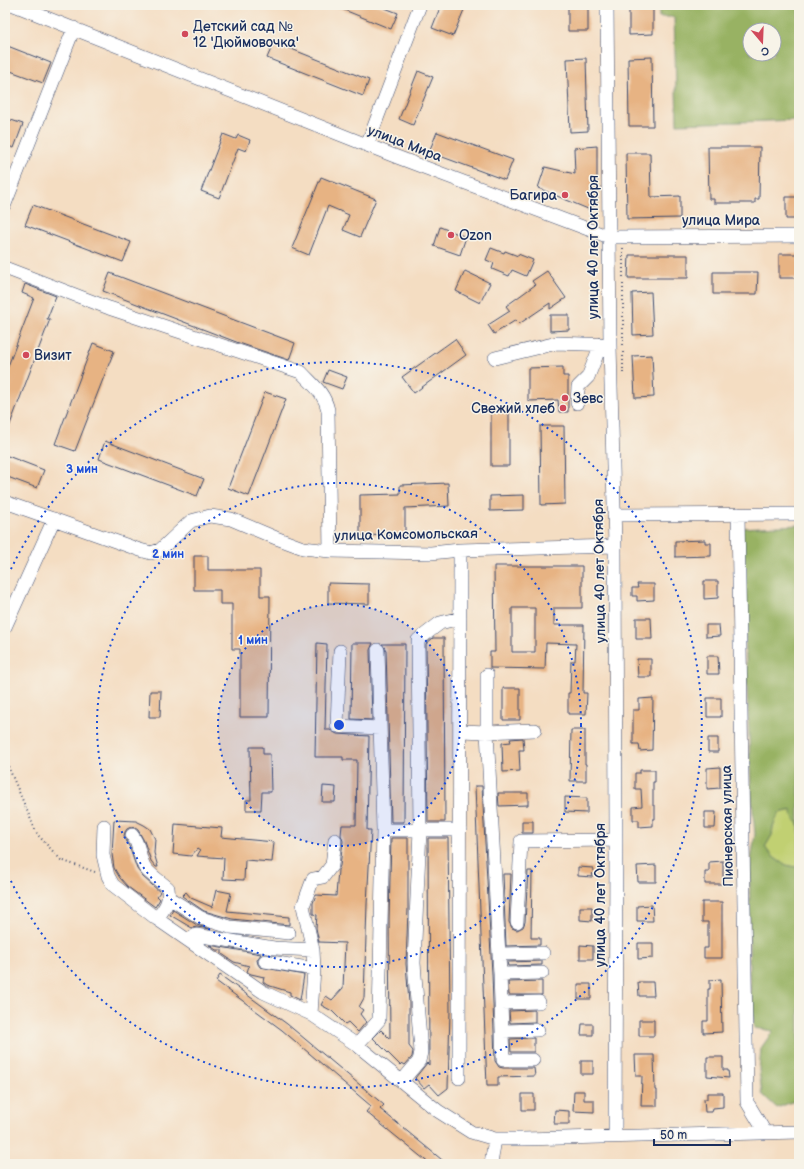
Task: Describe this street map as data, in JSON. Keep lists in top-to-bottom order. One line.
{"streets":{"street":["улица Мира","улица 40 лет Октября","улица Комсомольская","Пионерская улица"]},"crossings":[["улица Мира","улица 40 лет Октября"],["улица 40 лет Октября","улица Комсомольская"]],"places":["Детский сад № 12 'Дюймовочка'","Багира","Ozon","Визит","Зевс","Свежий хлеб"],"scale_bar":"50 m","north":"bottom","rings":["3 мин","2 мин","1 мин"]}
